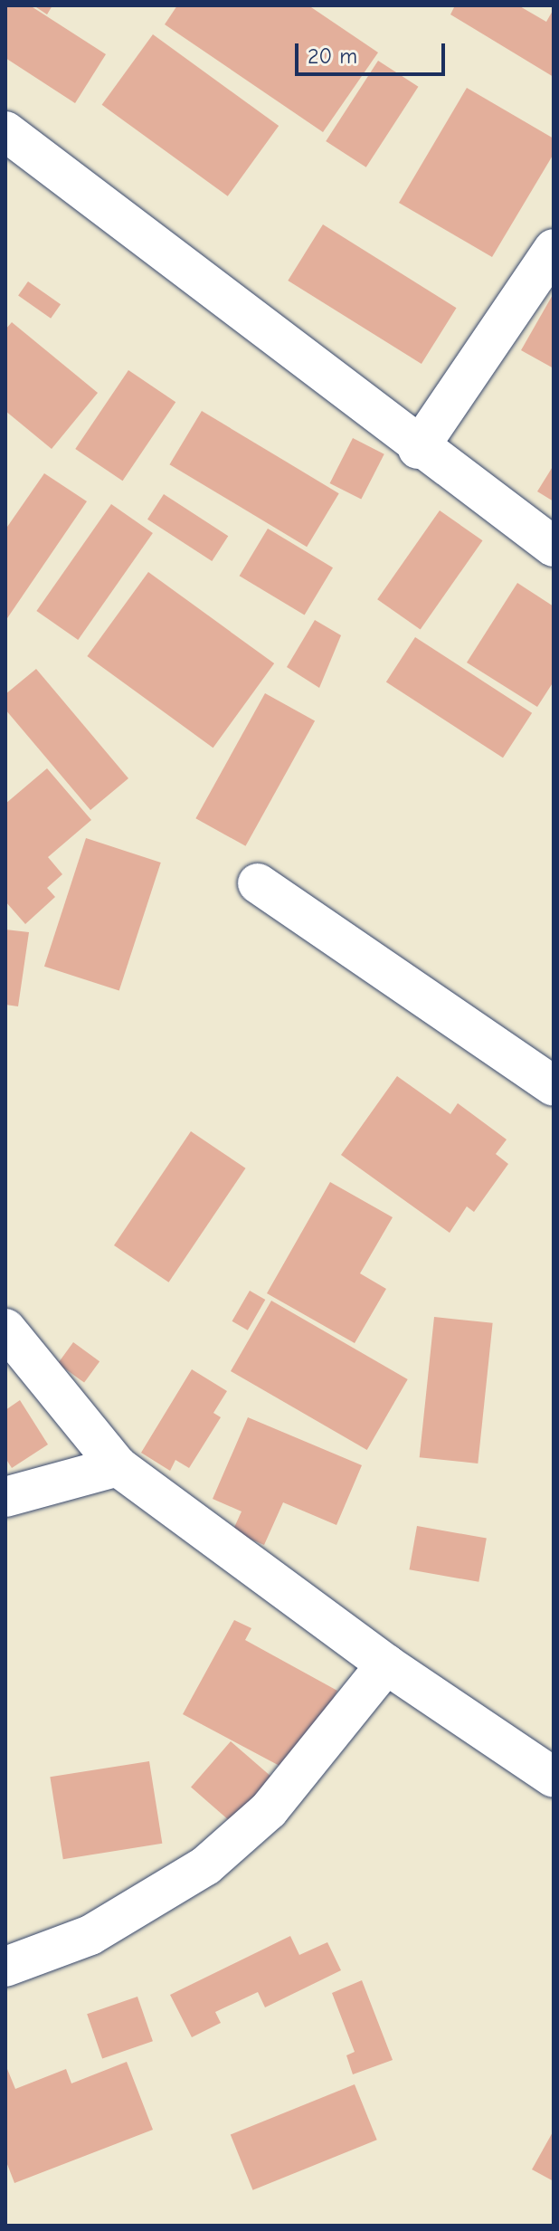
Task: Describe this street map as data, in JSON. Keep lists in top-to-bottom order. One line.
{"scale_bar":"20 m"}
